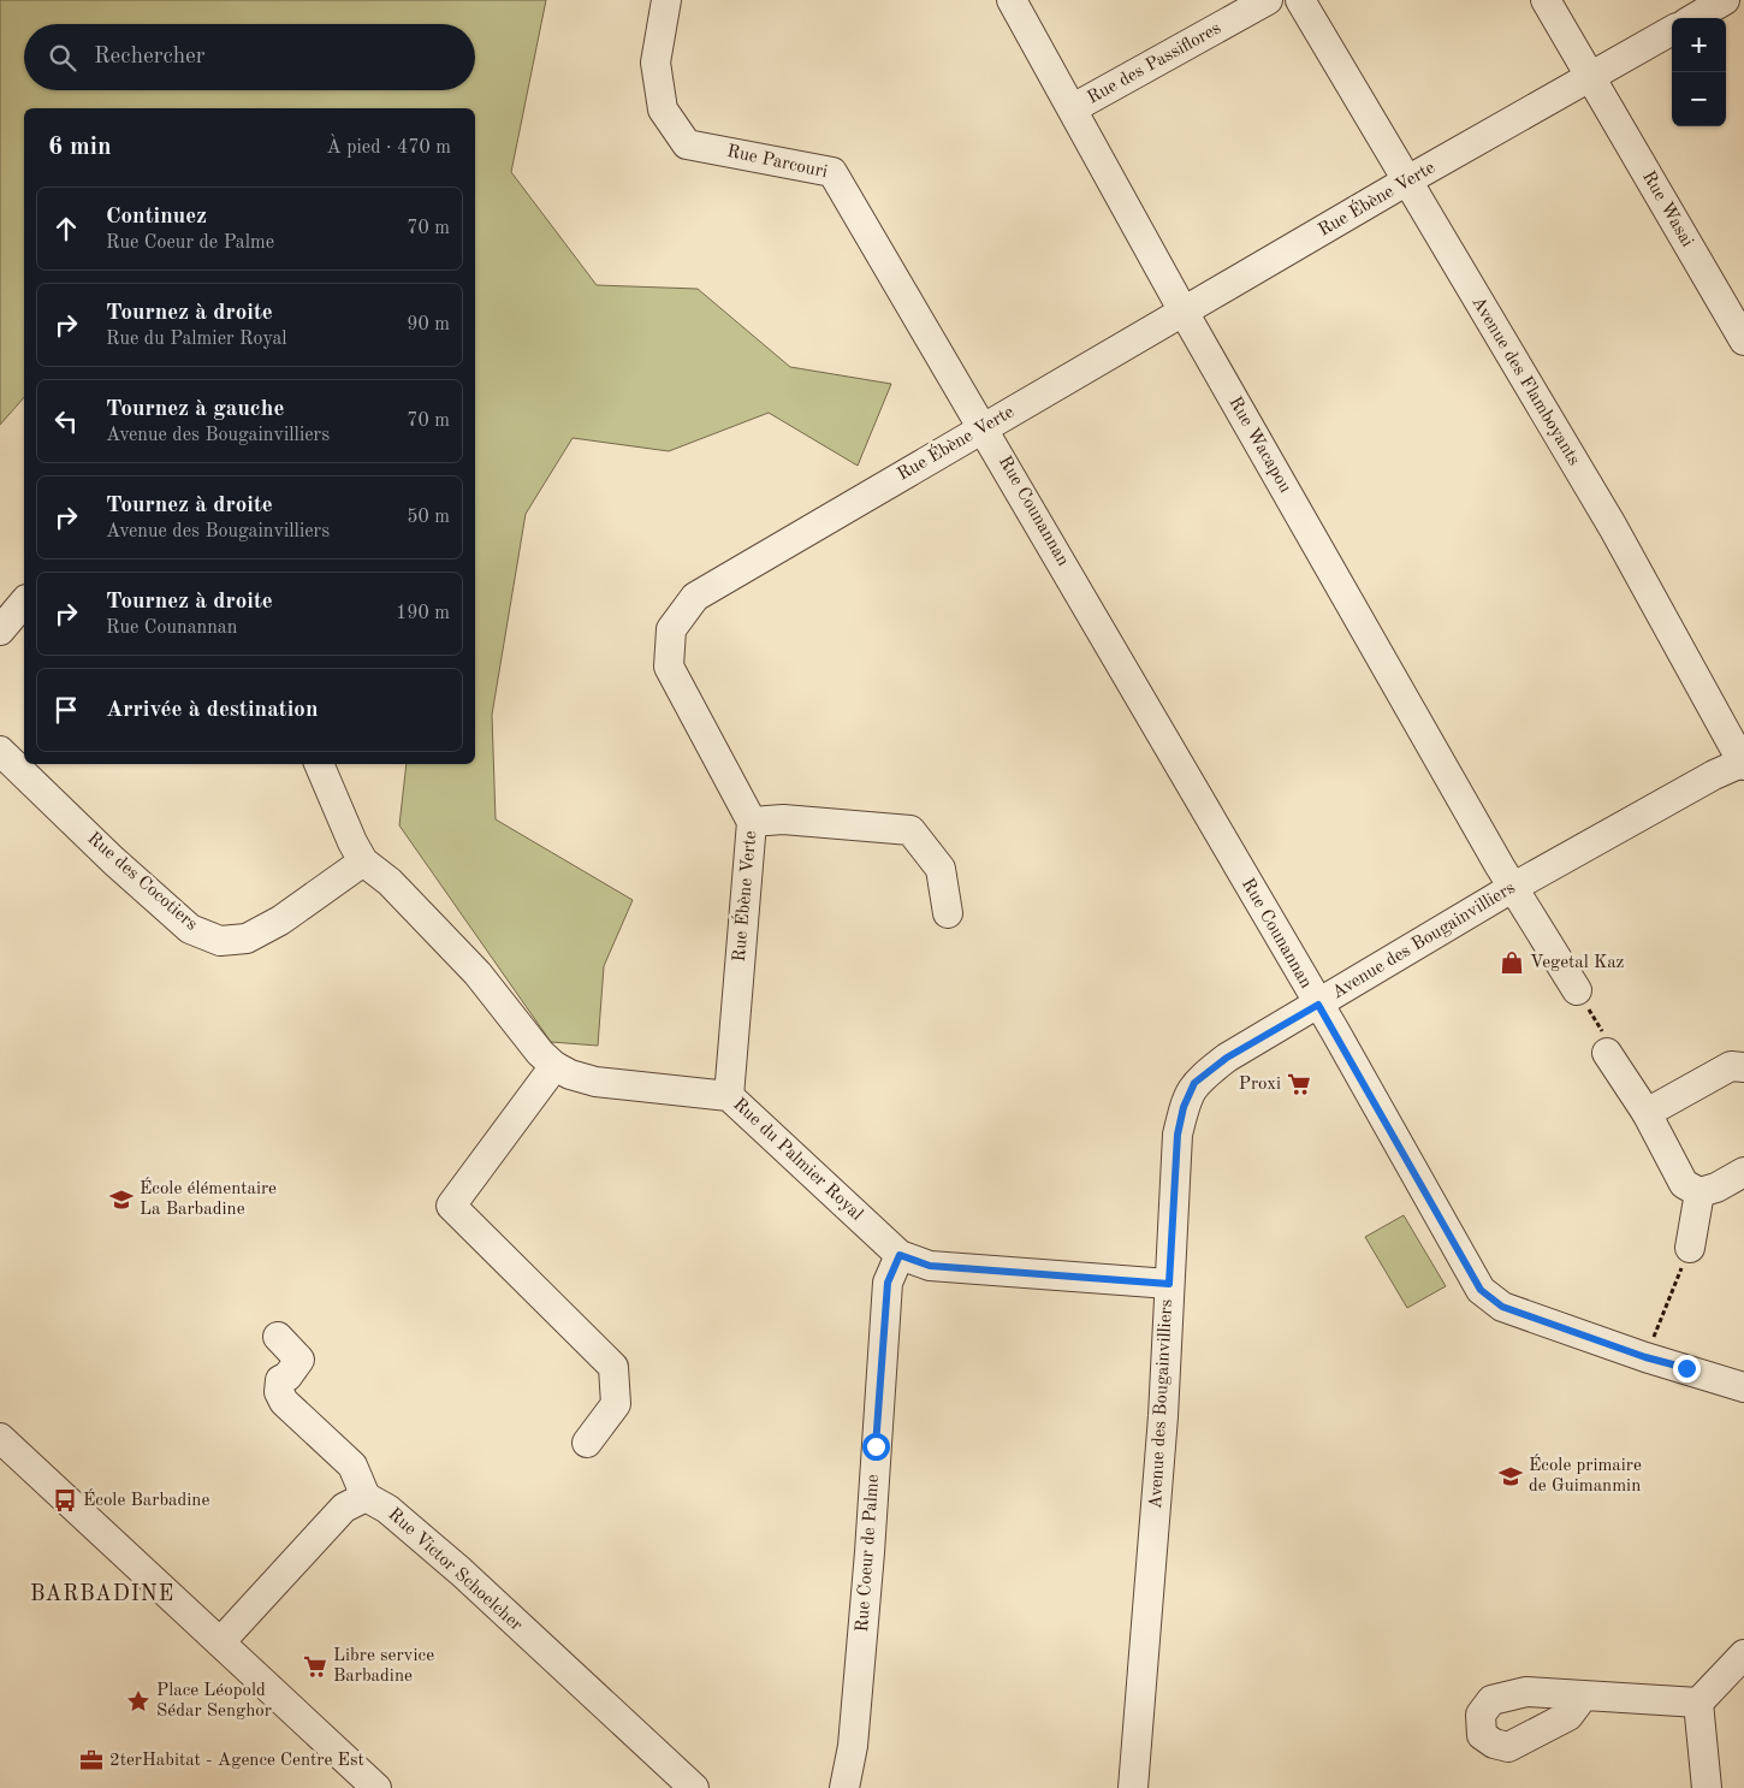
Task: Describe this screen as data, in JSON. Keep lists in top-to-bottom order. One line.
{"streets":{"street":["Rue des Passiflores","Rue Parcouri","Rue Ébène Verte","Rue Wasai","Avenue des Flamboyants","Rue Wacapou","Rue Counannan","Rue des Cocotiers","Avenue des Bougainvilliers","Rue du Palmier Royal","Rue Coeur de Palme","Rue Victor Schoelcher"]},"crossings":[["Rue des Passiflores","Rue Wacapou"],["Rue Parcouri","Rue Ébène Verte"],["Rue Parcouri","Rue Counannan"],["Rue Ébène Verte","Rue Wasai"],["Rue Ébène Verte","Avenue des Flamboyants"],["Rue Ébène Verte","Rue Wacapou"],["Rue Ébène Verte","Rue Counannan"],["Rue Ébène Verte","Rue du Palmier Royal"],["Avenue des Flamboyants","Avenue des Bougainvilliers"],["Rue Wacapou","Avenue des Bougainvilliers"],["Rue Counannan","Avenue des Bougainvilliers"],["Rue des Cocotiers","Rue du Palmier Royal"],["Avenue des Bougainvilliers","Rue du Palmier Royal"],["Rue du Palmier Royal","Rue Coeur de Palme"]],"districts":["BARBADINE"],"places":{"shop":["Vegetal Kaz"],"supermarket":["Proxi","Libre service Barbadine"],"school or university":["École élémentaire La Barbadine","École primaire de Guimanmin"],"bus stop":["École Barbadine"],"place":["Place Léopold Sédar Senghor"],"office":["2terHabitat - Agence Centre Est"]},"page":{"map_buttons":["+","−"],"search":"Rechercher","heading":["6 min","À pied · 470 m"],"list":[["Continuez","Rue Coeur de Palme","70 m"],["Tournez à droite","Rue du Palmier Royal","90 m"],["Tournez à gauche","Avenue des Bougainvilliers","70 m"],["Tournez à droite","Avenue des Bougainvilliers","50 m"],["Tournez à droite","Rue Counannan","190 m"],"Arrivée à destination"]}}
